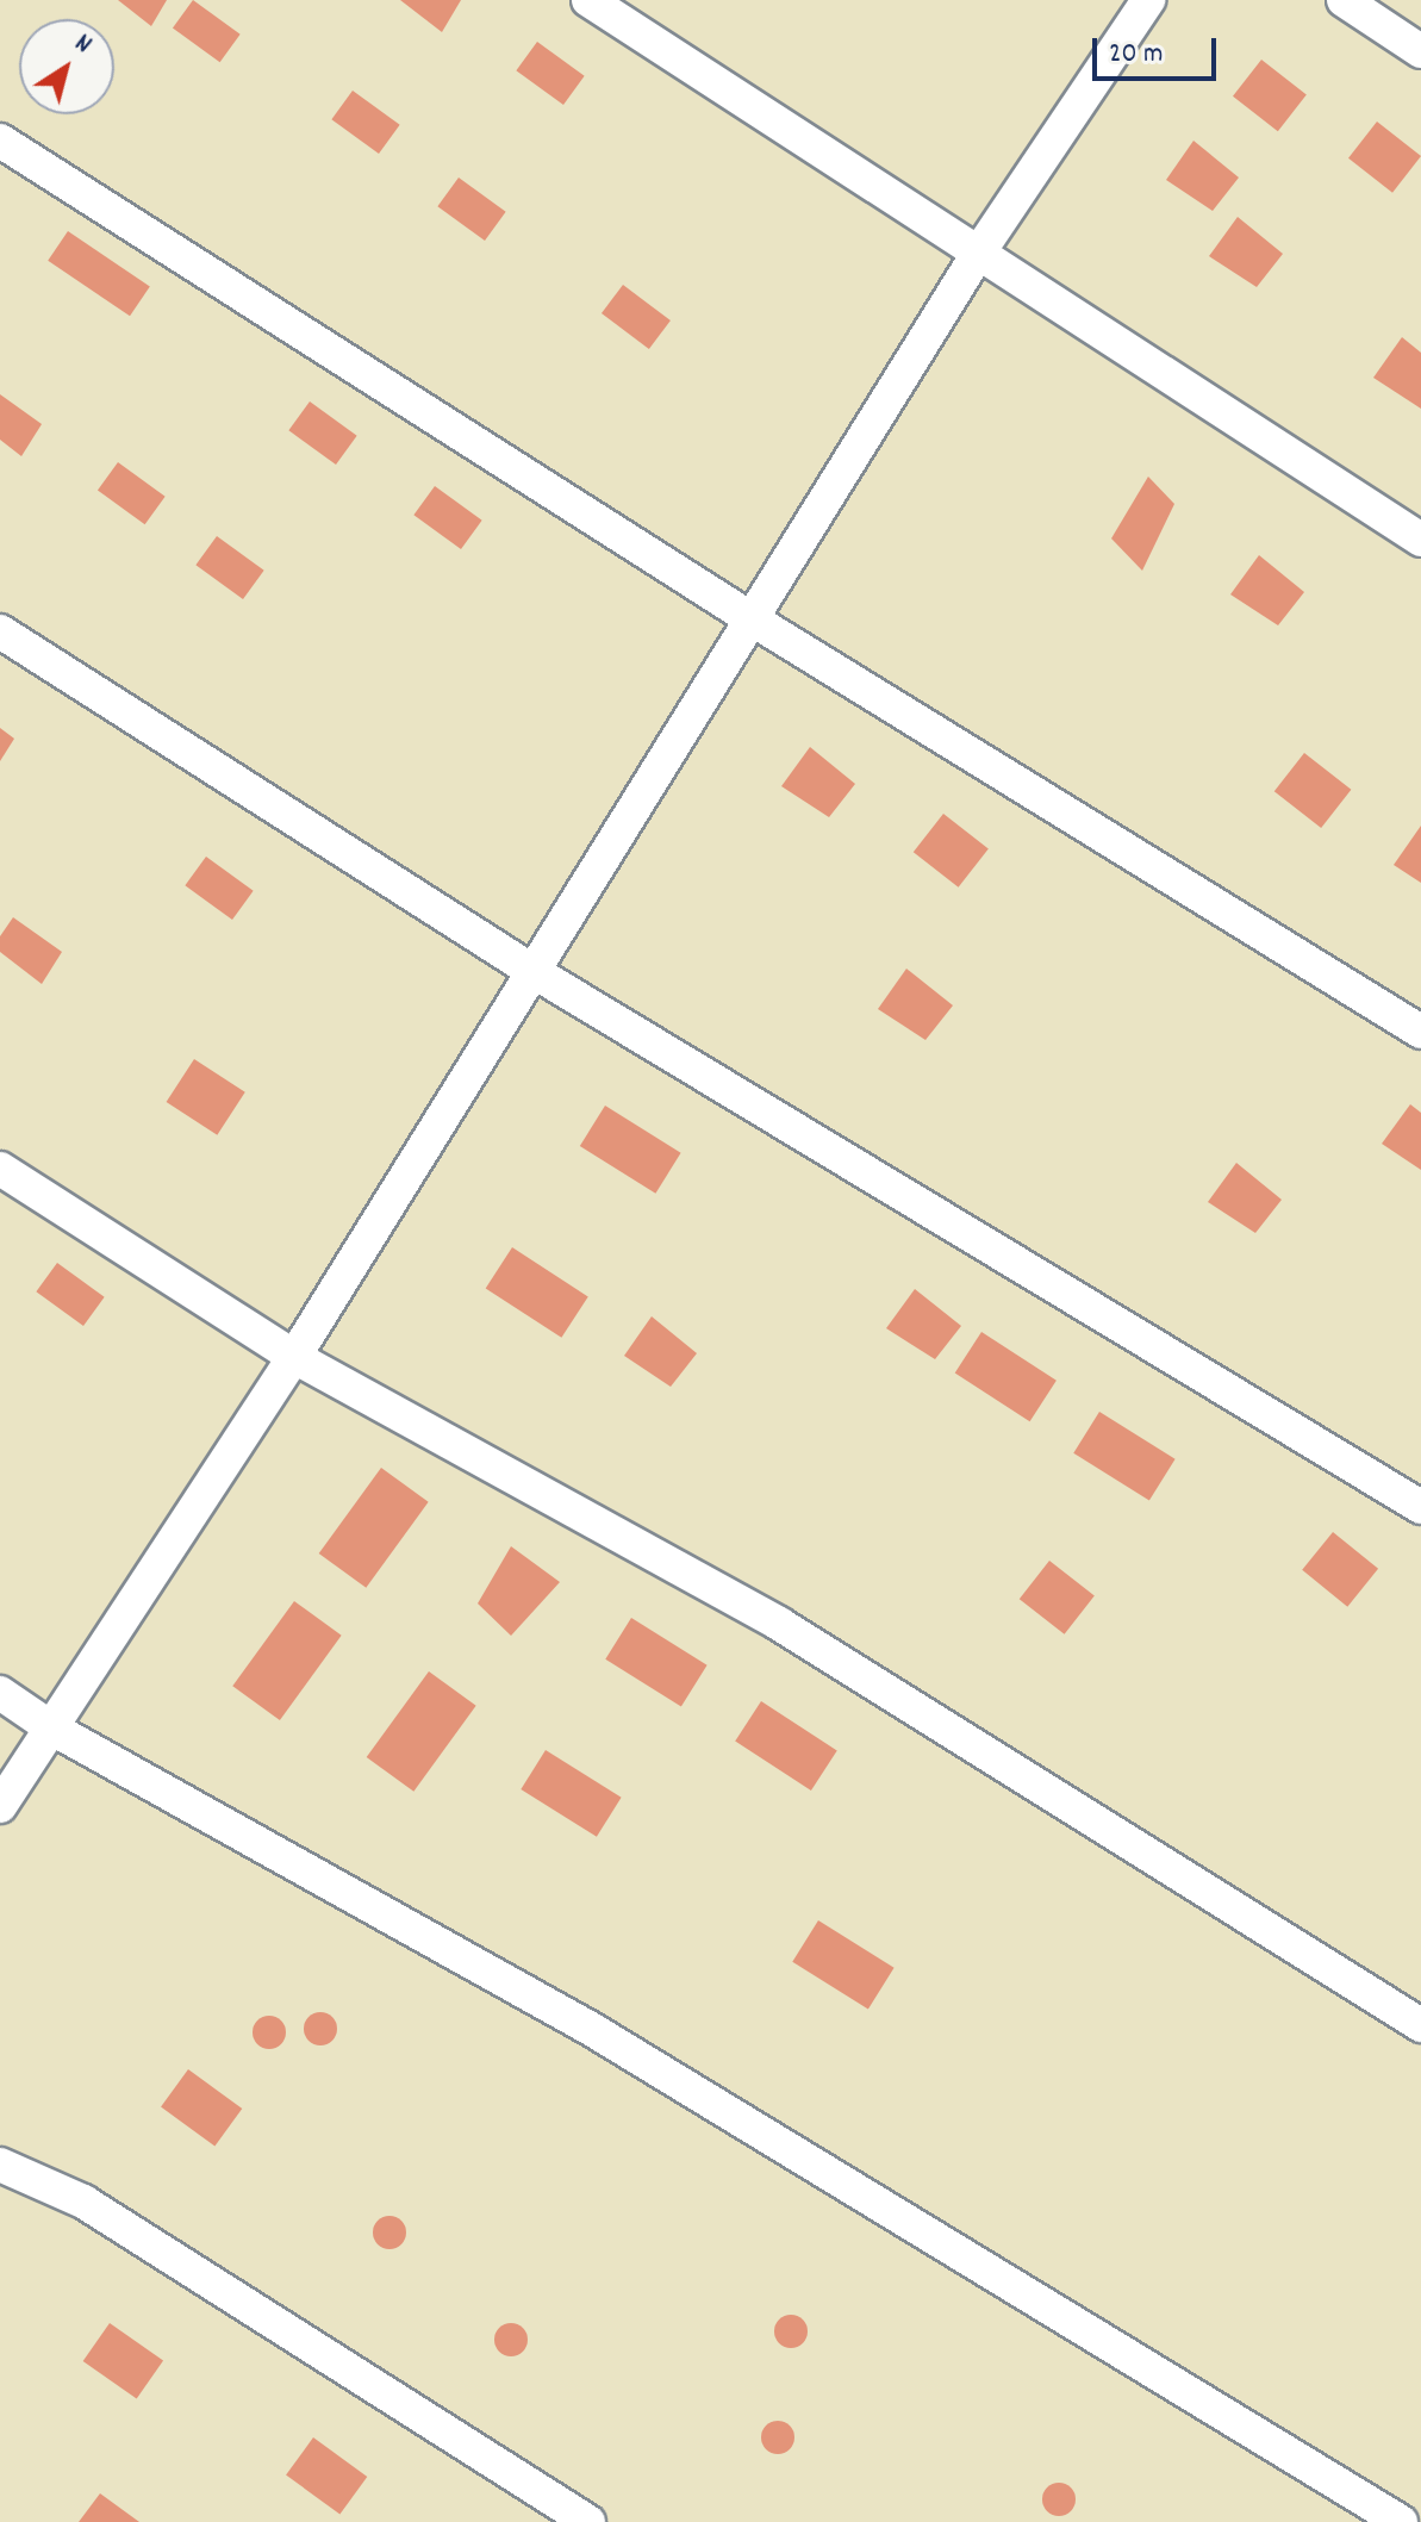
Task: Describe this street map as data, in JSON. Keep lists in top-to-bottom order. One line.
{"scale_bar":"20 m","north":"top right"}
